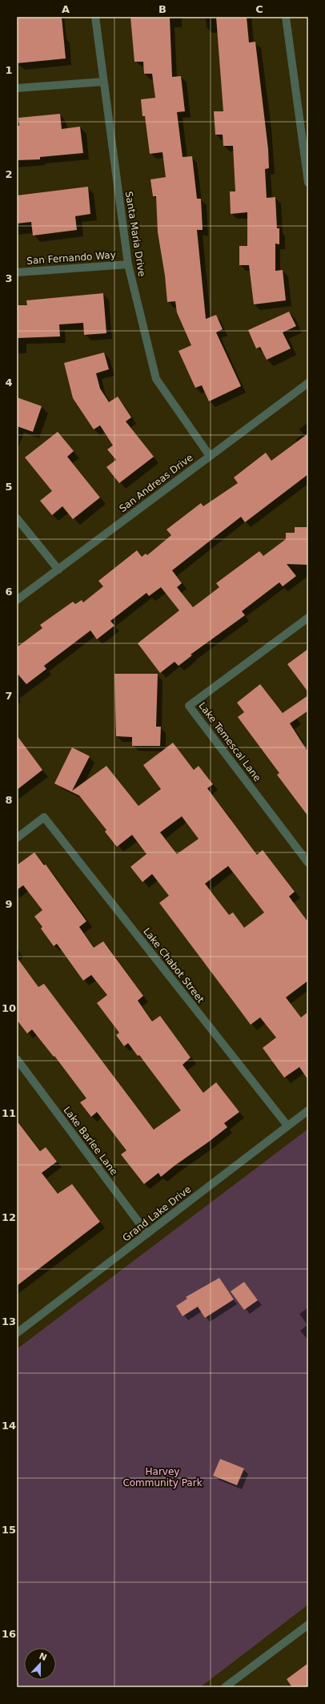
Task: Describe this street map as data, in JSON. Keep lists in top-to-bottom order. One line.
{"streets":{"street":["Santa Maria Drive","San Fernando Way","San Andreas Drive","Lake Temescal Lane","Lake Chabot Street","Lake Barlee Lane","Grand Lake Drive"]},"crossings":[["Santa Maria Drive","San Fernando Way"],["Santa Maria Drive","San Andreas Drive"],["Lake Chabot Street","Grand Lake Drive"],["Lake Barlee Lane","Grand Lake Drive"]],"parks":["Harvey Community Park"],"north":"top","grid":{"columns":["A","B","C"],"rows":["1","2","3","4","5","6","7","8","9","10","11","12","13","14","15","16"]}}
